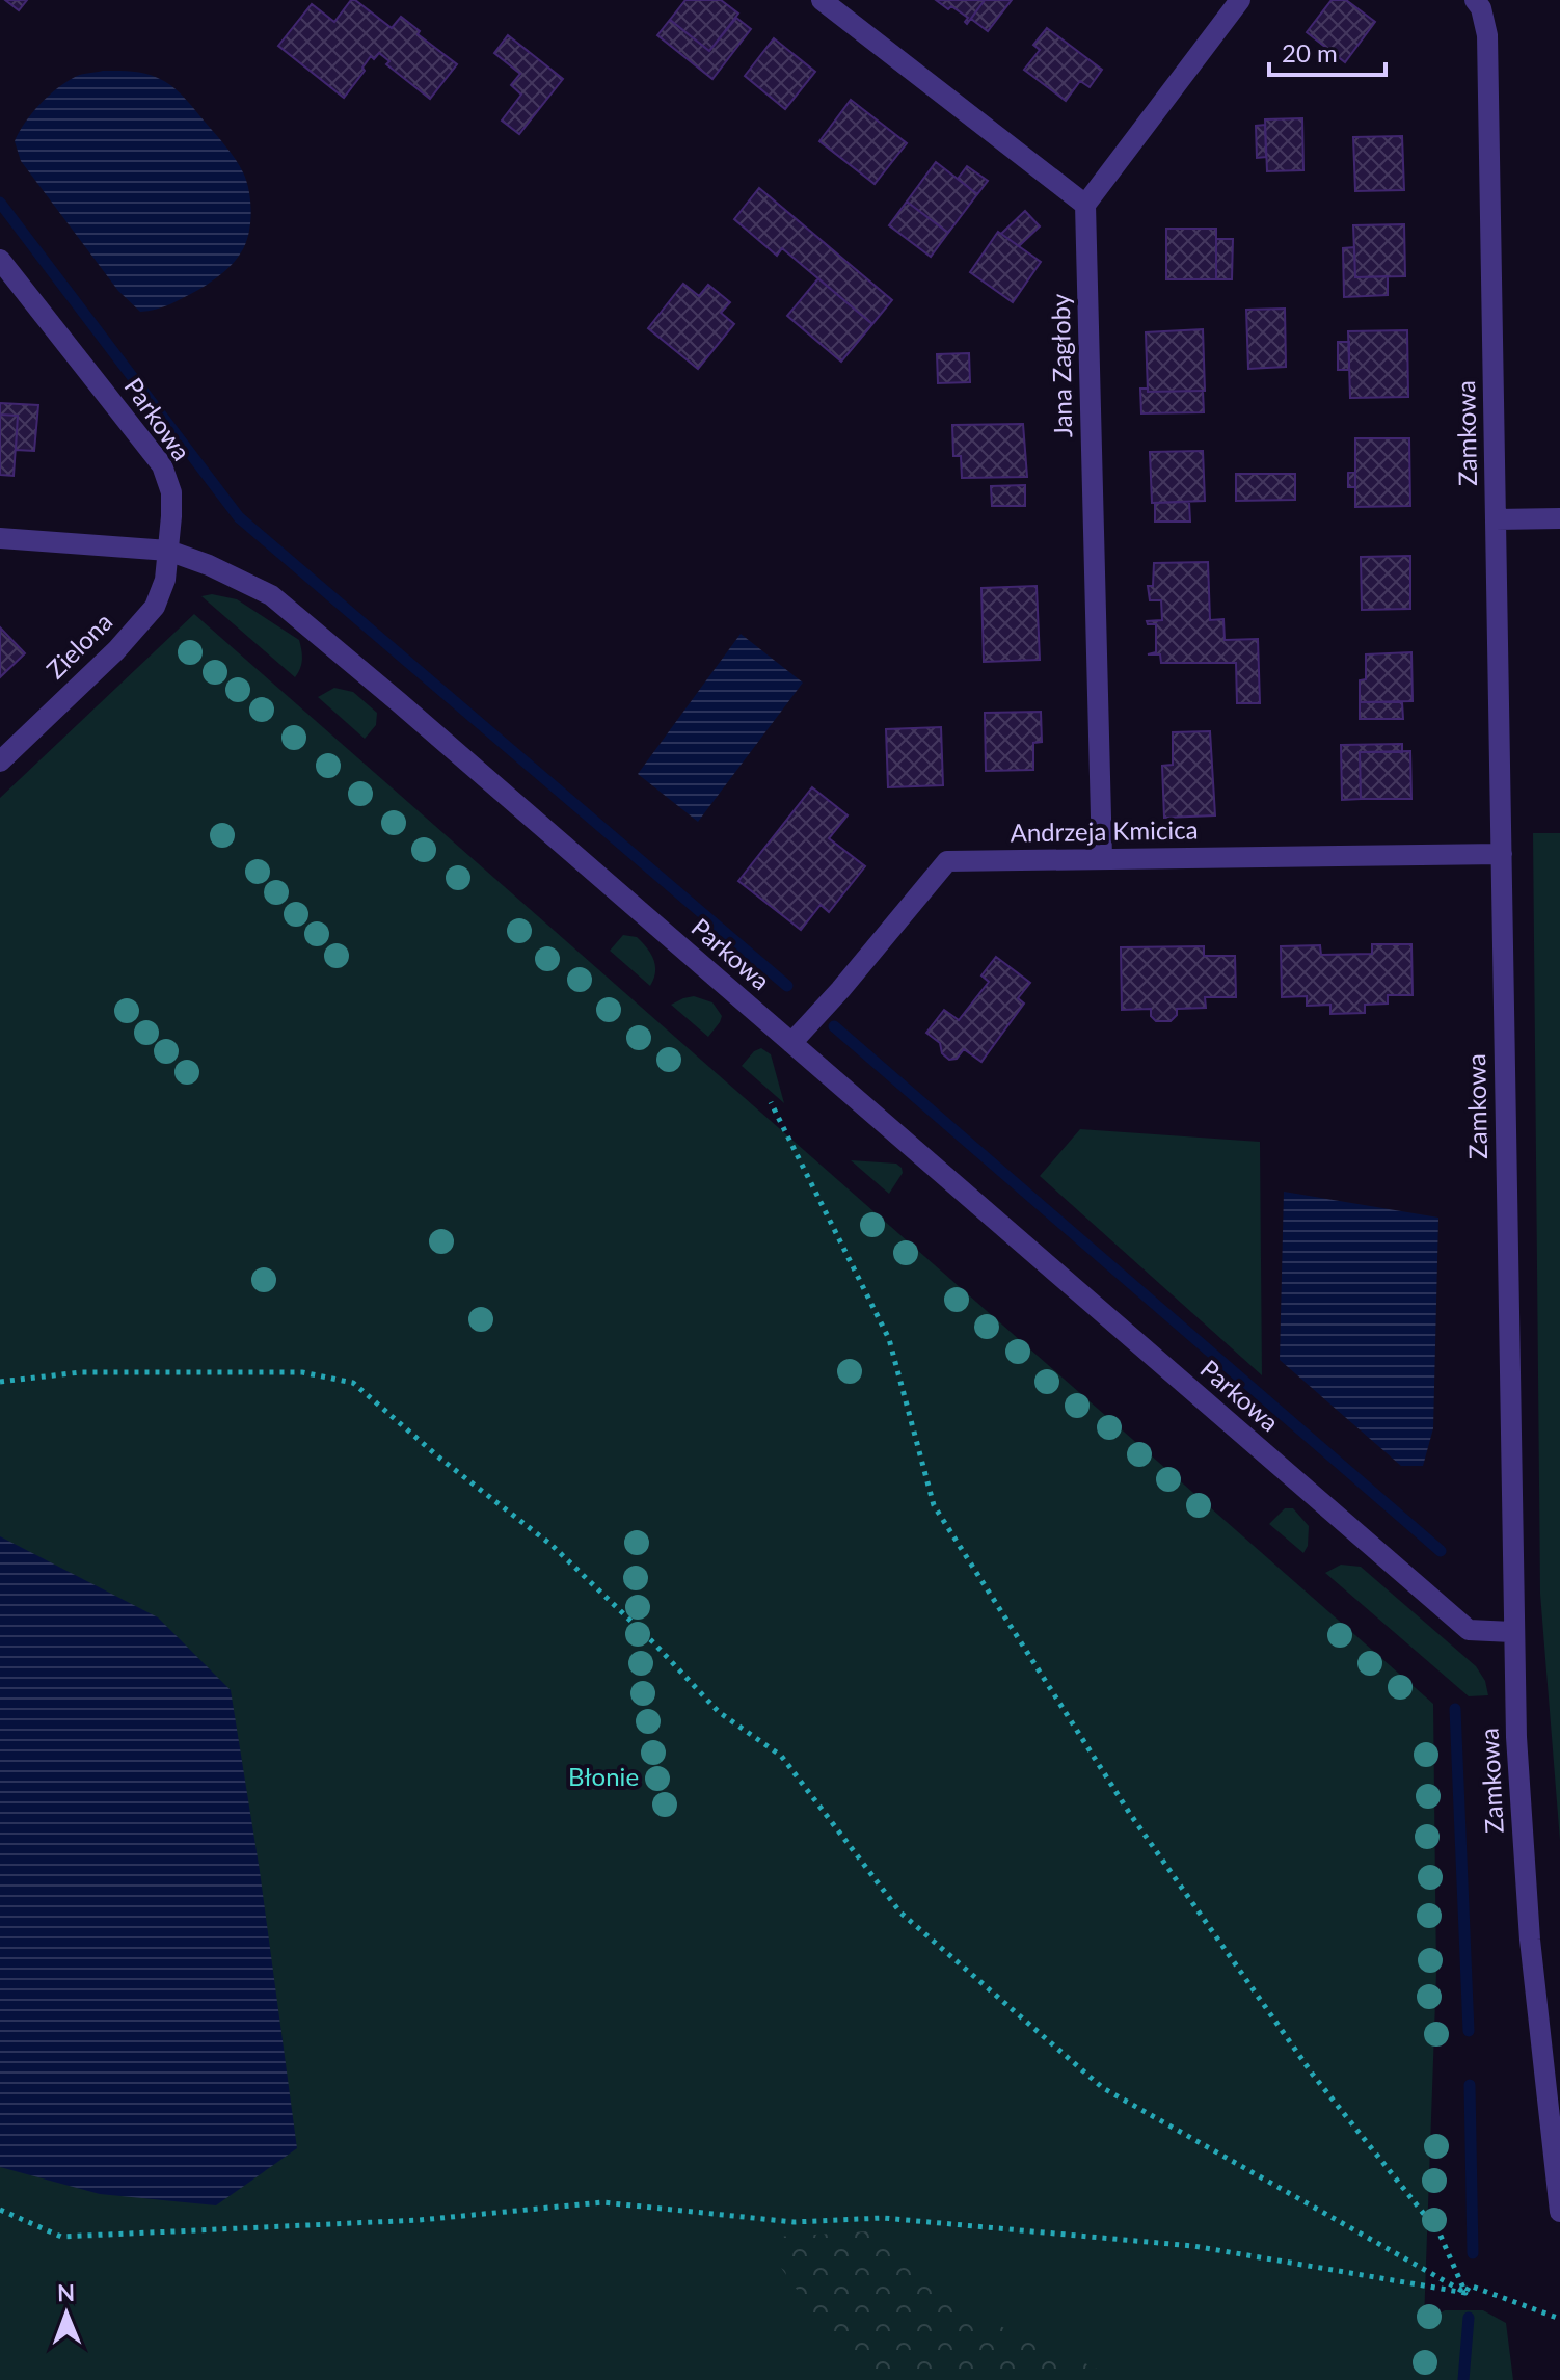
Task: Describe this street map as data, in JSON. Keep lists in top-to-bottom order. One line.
{"streets":{"street":["Jana Zagłoby","Parkowa","Zamkowa","Zielona","Andrzeja Kmicica"]},"crossings":[["Jana Zagłoby","Andrzeja Kmicica"],["Parkowa","Zamkowa"],["Parkowa","Zielona"],["Parkowa","Andrzeja Kmicica"],["Zamkowa","Andrzeja Kmicica"]],"parks":["Błonie"],"scale_bar":"20 m","north":"top"}
